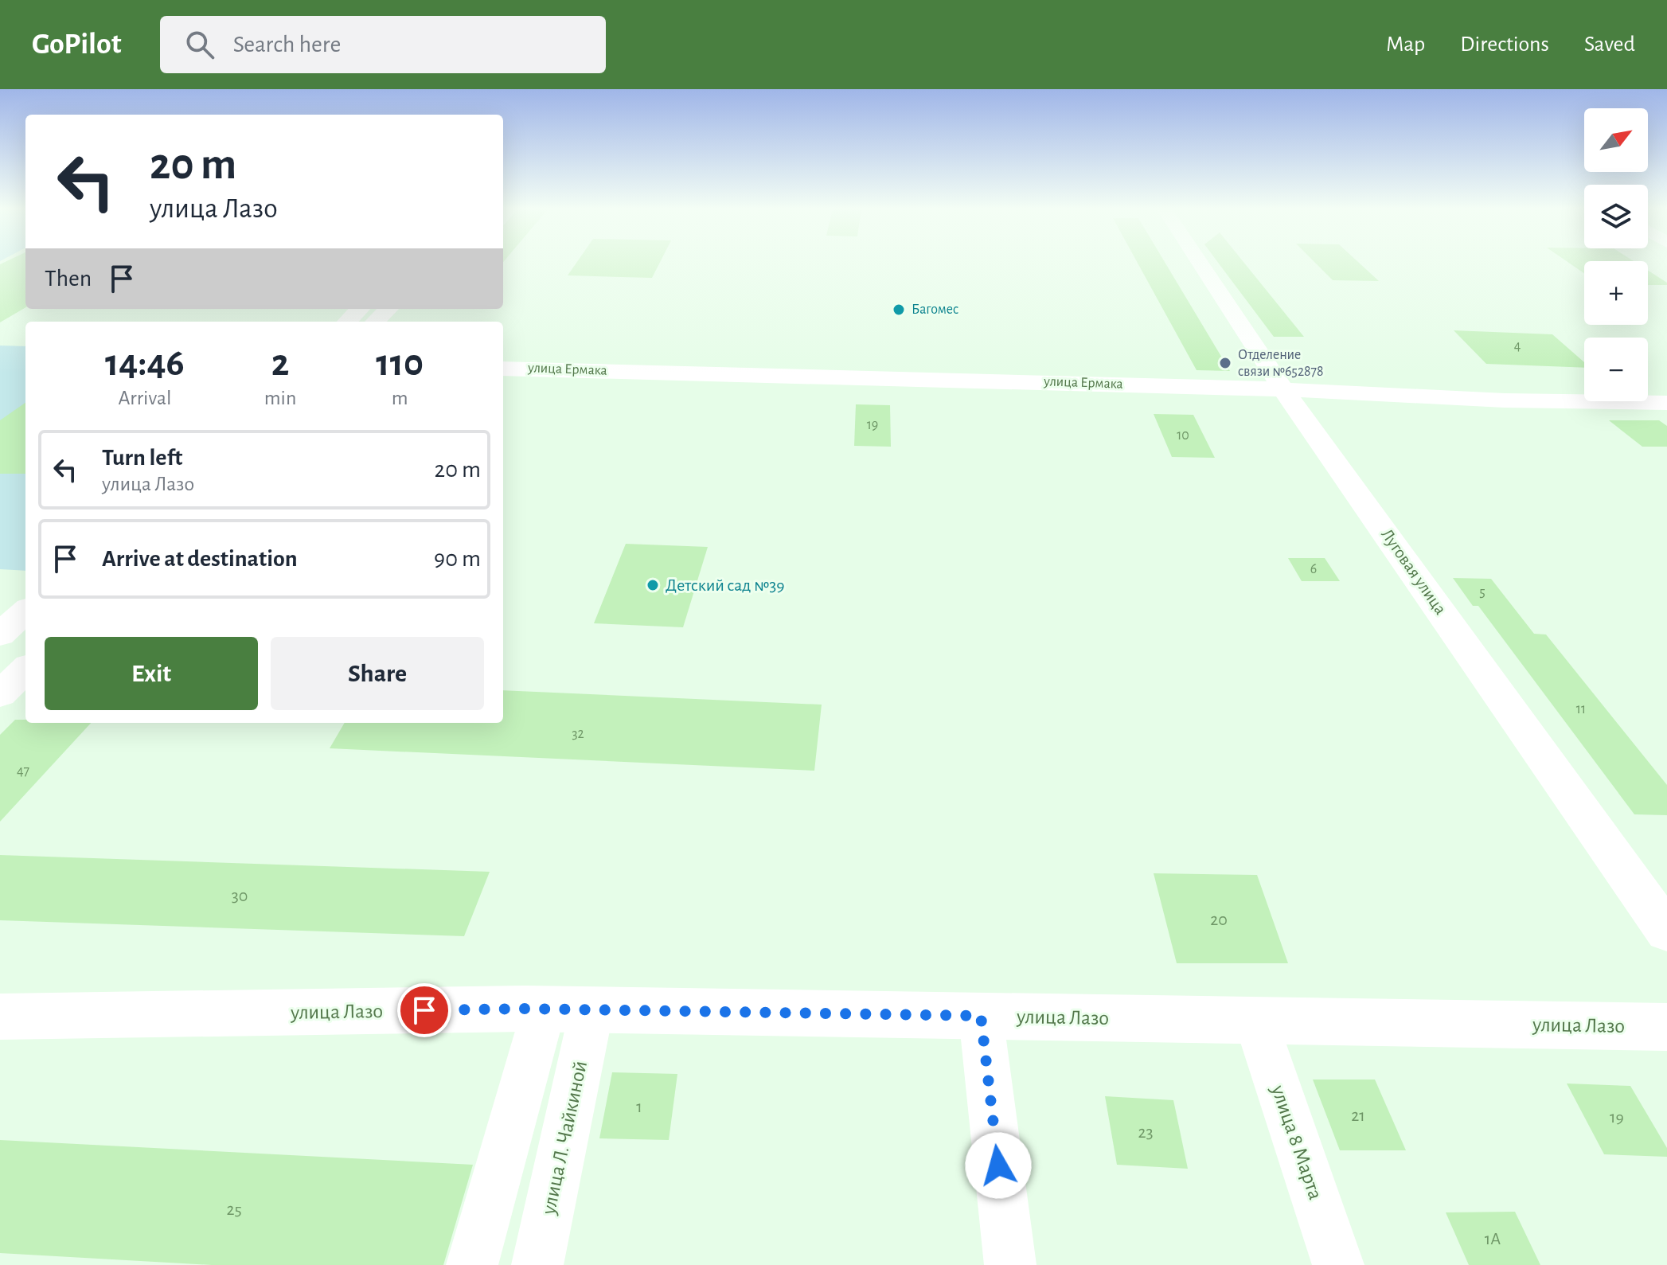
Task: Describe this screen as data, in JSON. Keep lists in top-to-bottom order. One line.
{"streets":{"street":["улица Ермака","Луговая улица","улица Лазо","улица Л. Чайкиной","улица 8 Марта"]},"crossings":[["улица Ермака","Луговая улица"],["улица Лазо","улица Л. Чайкиной"],["улица Лазо","улица 8 Марта"]],"places":["Багомес","Отделение связи №652878","Детский сад №39"],"house_numbers":["4","19","10","6","5","11","32","47","30","20","1","21","19","23","25","1А"],"north":"top right","page":{"header":"GoPilot","search":"Search here","nav":["Map","Directions","Saved"],"map_buttons":["+","−"],"turn":["20 m","улица Лазо"],"then":"Then","eta":["14:46","Arrival","2","min","110","m"],"list":[{"name":"Turn left","note":"улица Лазо","value":"20 m"},{"name":"Arrive at destination","value":"90 m"}],"buttons":["Exit","Share"]}}
